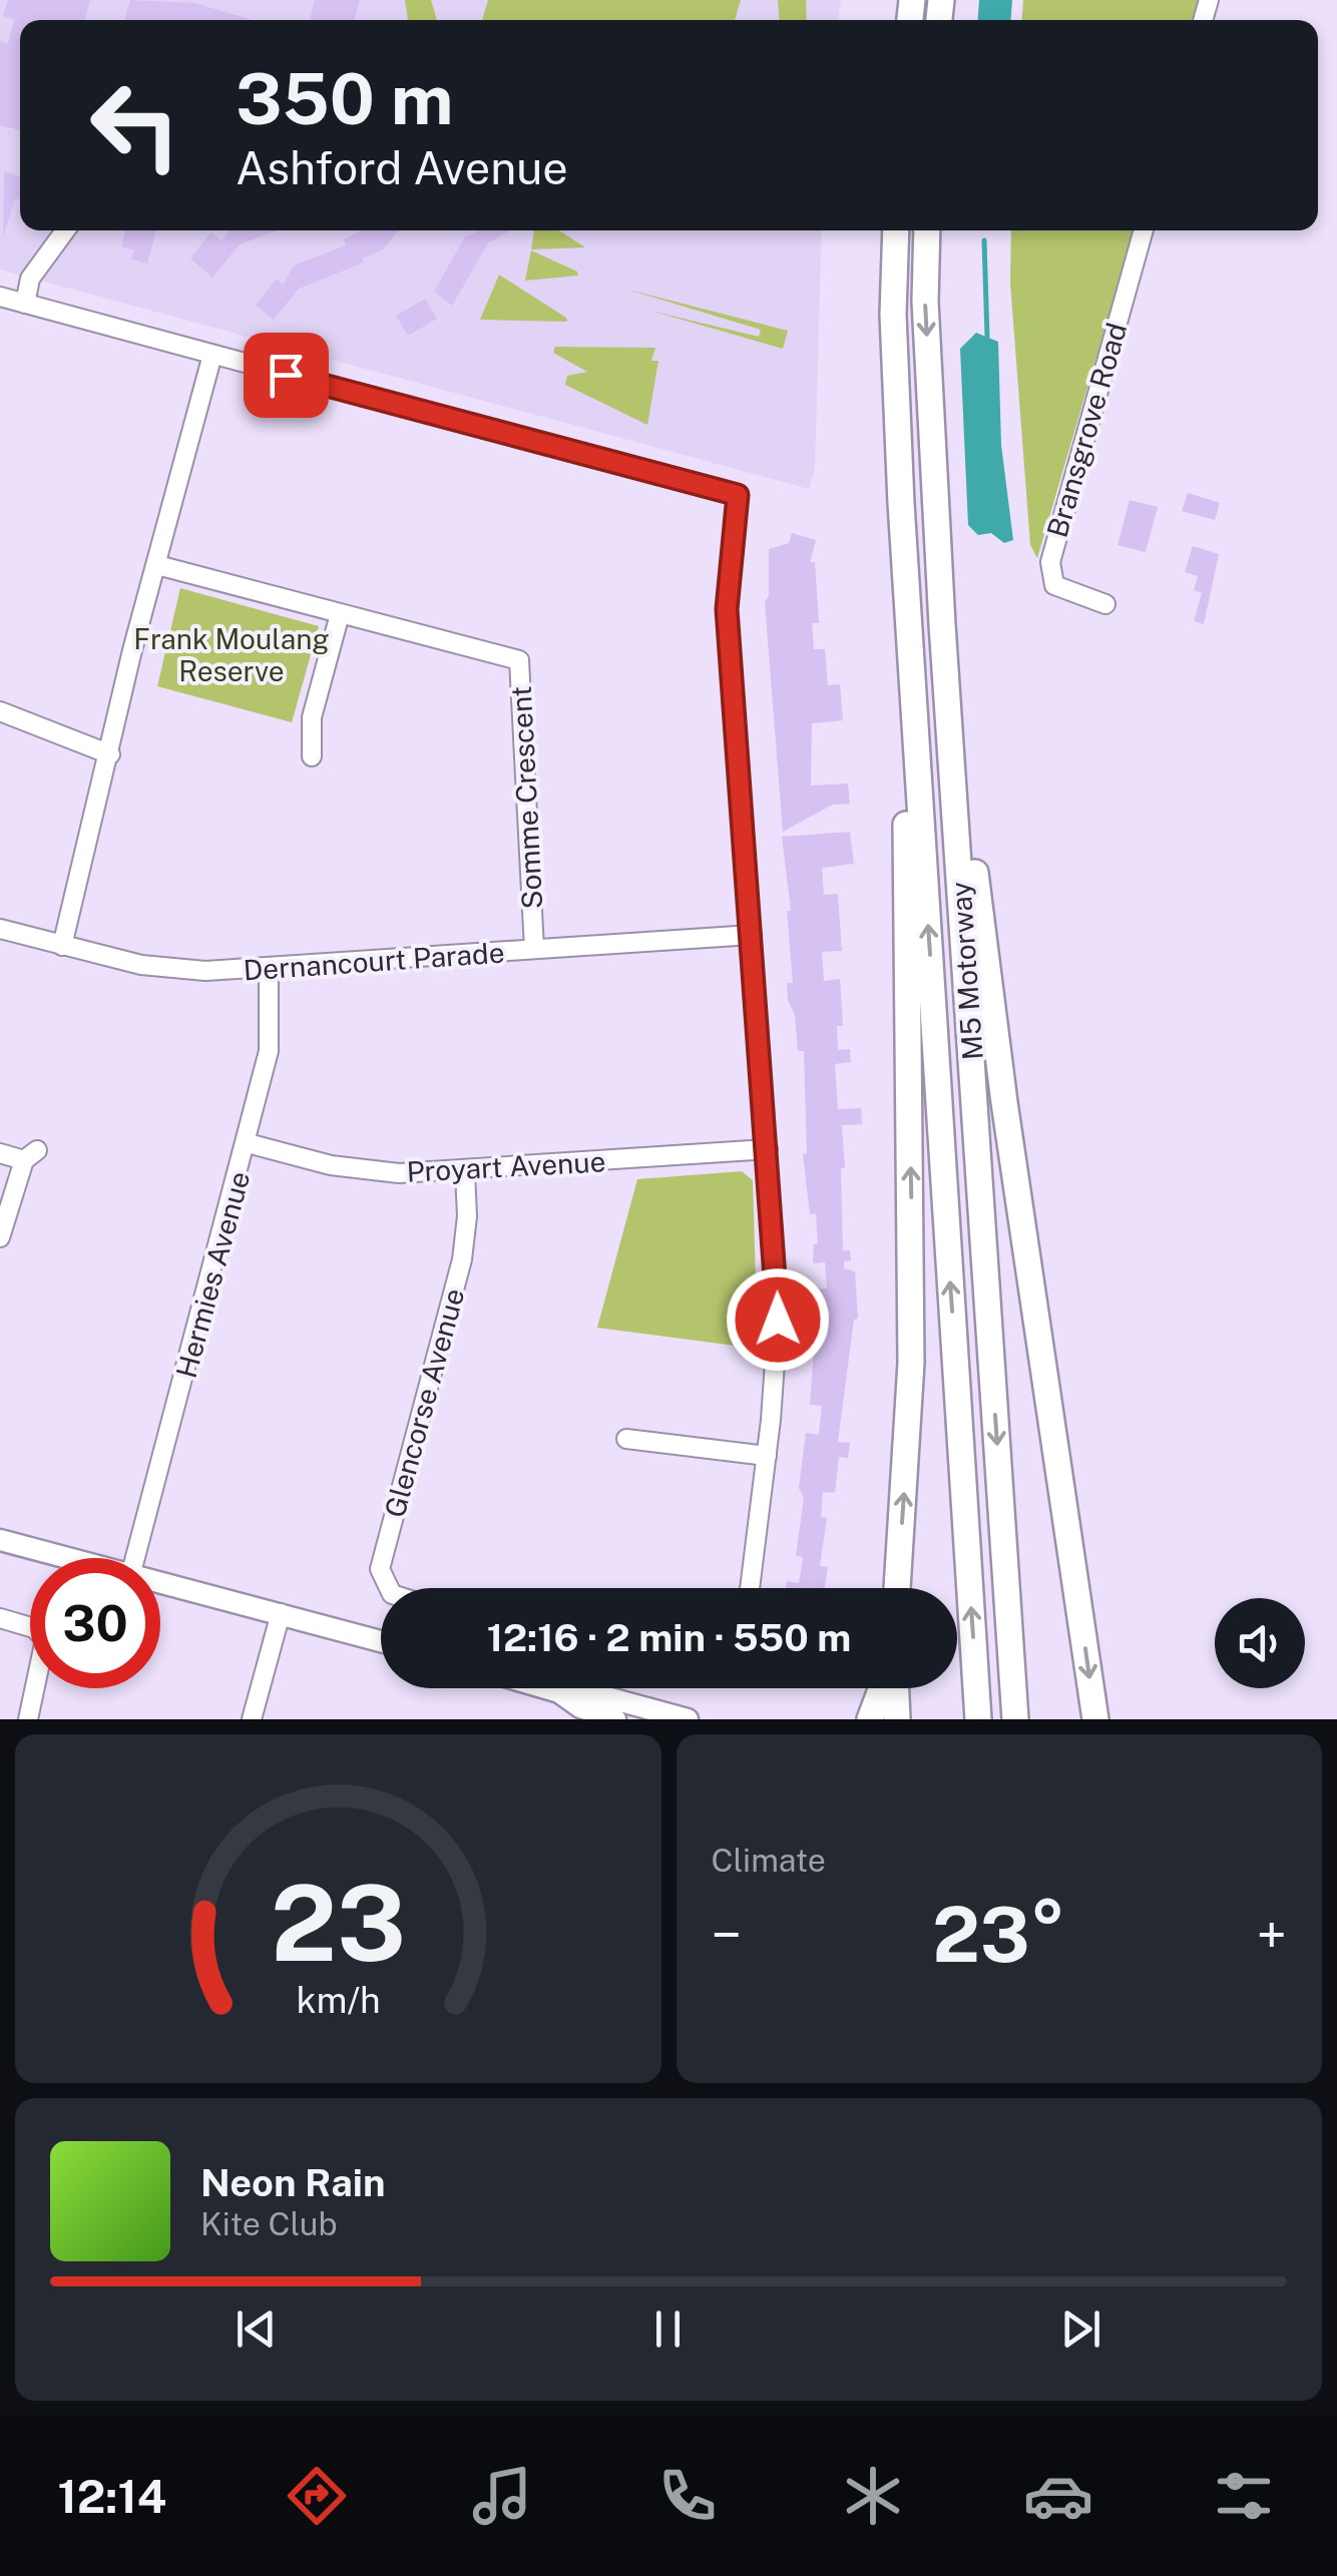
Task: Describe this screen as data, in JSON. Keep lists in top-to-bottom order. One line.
{"streets":{"highway":["M5 Motorway"],"street":["Bransgrove Road","Somme Crescent","Dernancourt Parade","Proyart Avenue","Hermies Avenue","Glencorse Avenue"]},"crossings":[["Somme Crescent","Dernancourt Parade"],["Dernancourt Parade","Hermies Avenue"],["Proyart Avenue","Hermies Avenue"],["Proyart Avenue","Glencorse Avenue"]],"parks":["Frank Moulang Reserve"],"page":{"turn":["350 m","Ashford Avenue"],"limit":"30","trip":"12:16 · 2 min · 550 m","tile":"Climate","heat":["−","23°","+"],"song":["Neon Rain","Kite Club"],"tabs":"12:14","gauge":["23","km/h"]}}
